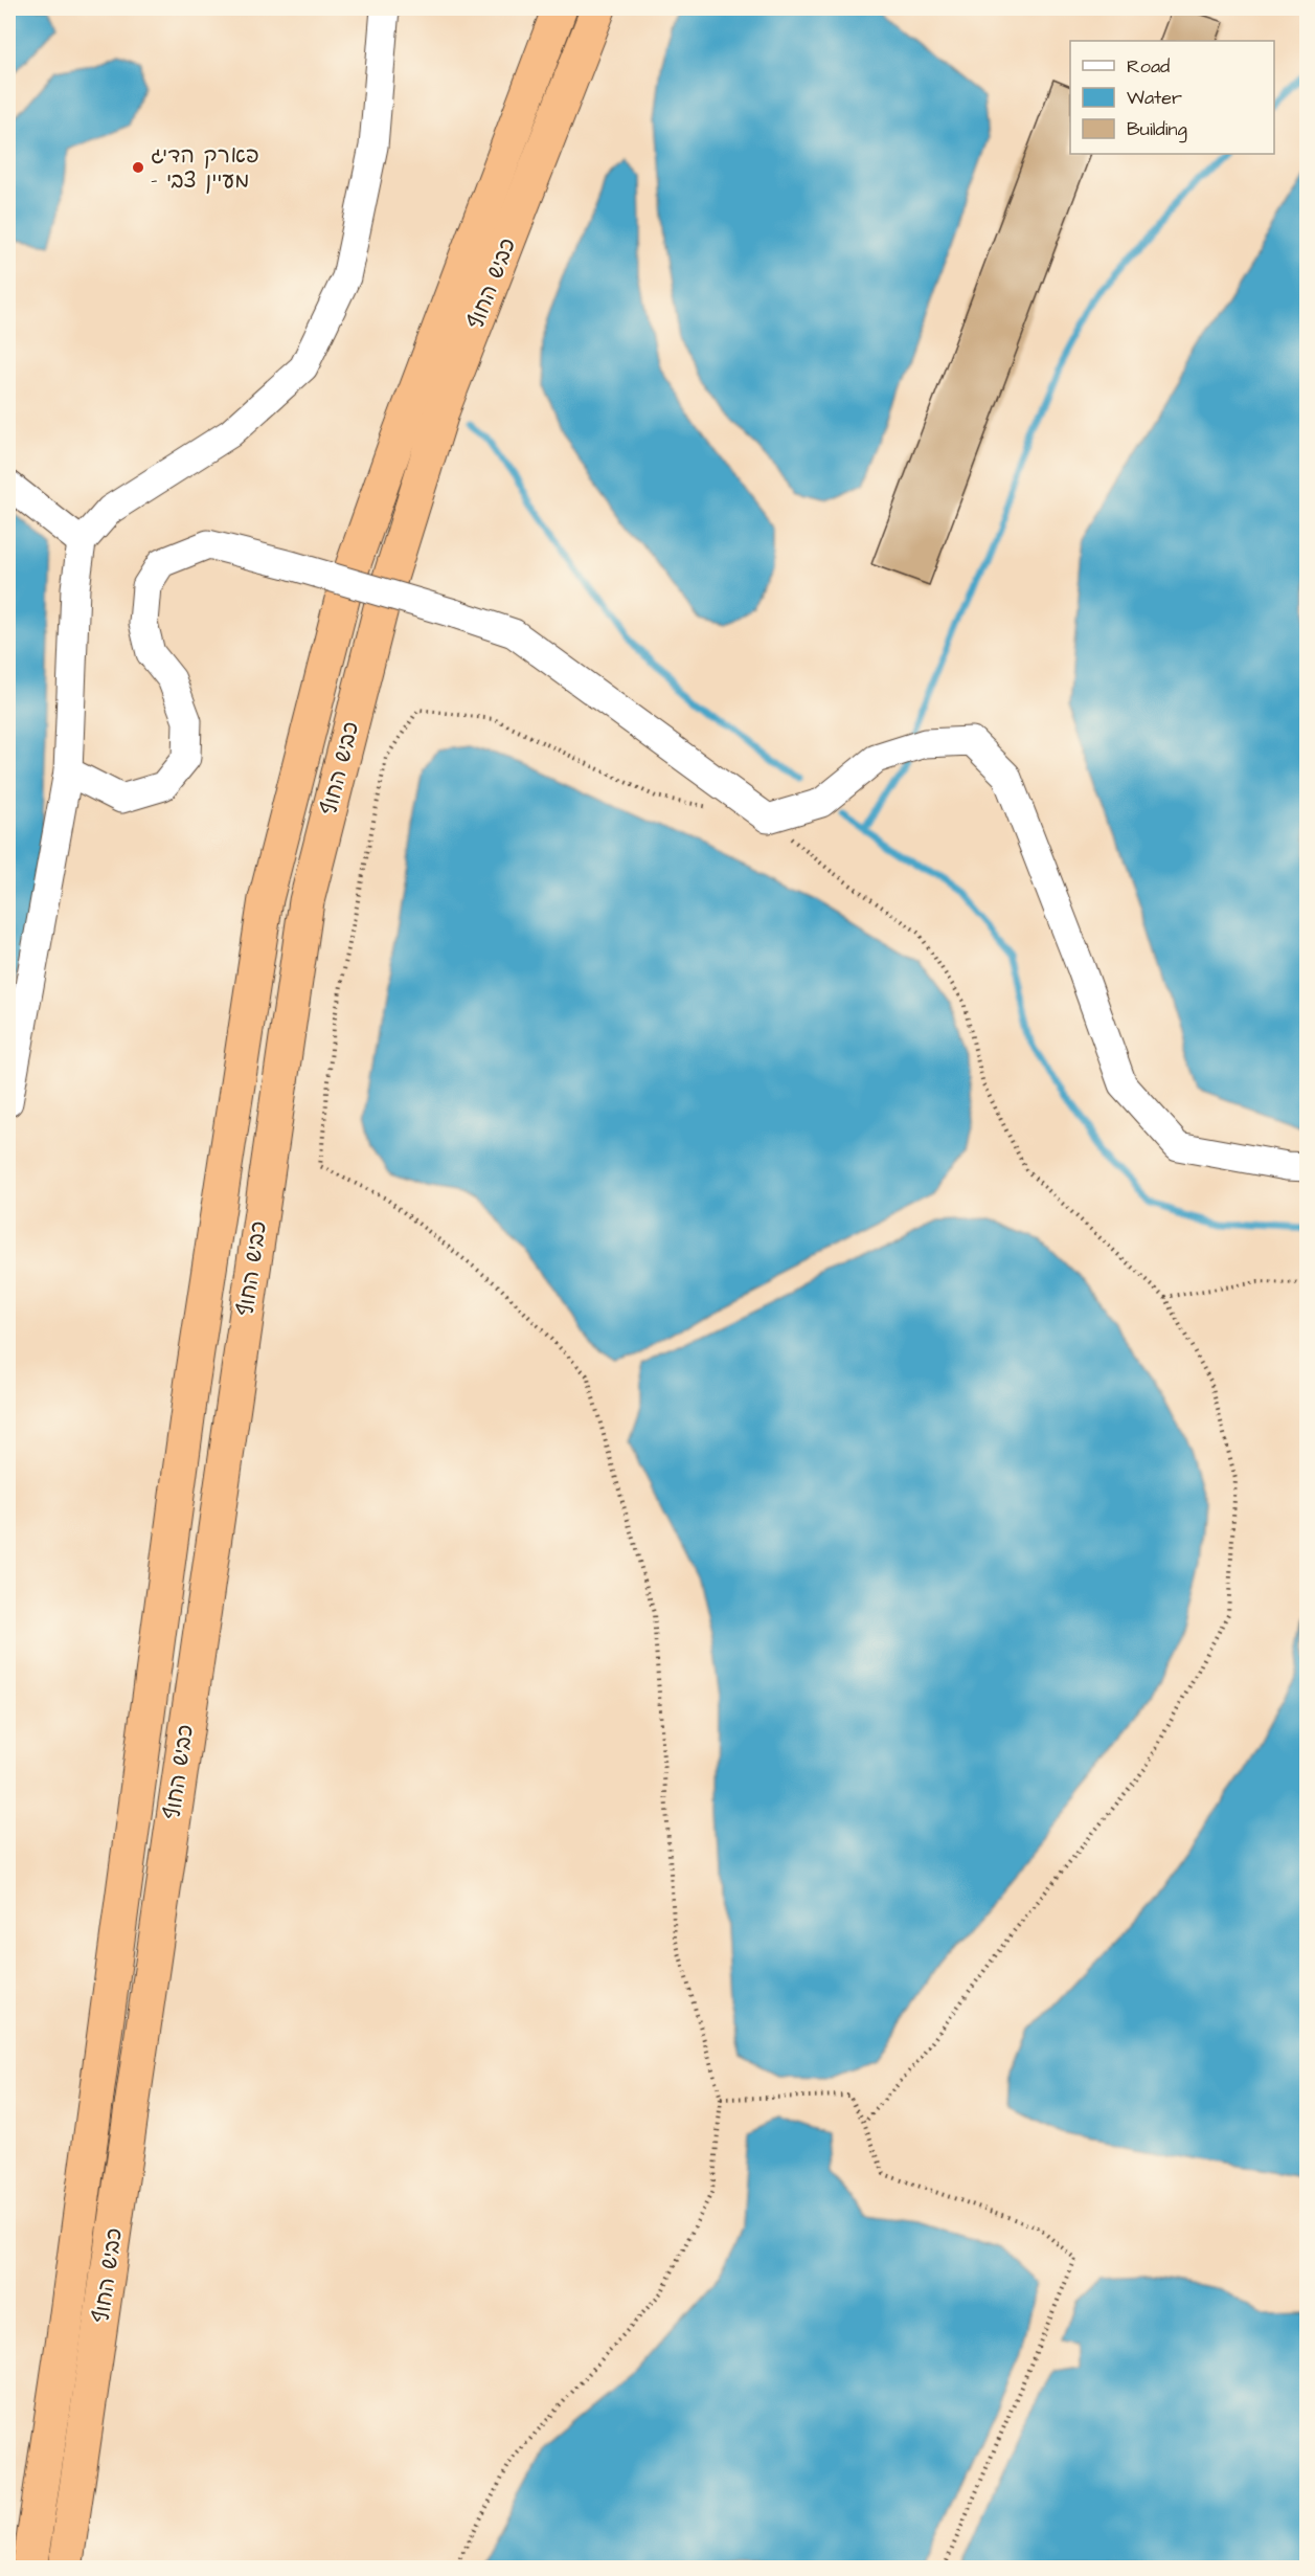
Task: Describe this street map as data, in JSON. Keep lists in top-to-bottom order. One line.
{"streets":{"highway":["כביש החוף"]},"places":["פארק הדיג - מעיין צבי"],"legend":["Road","Water","Building"]}
